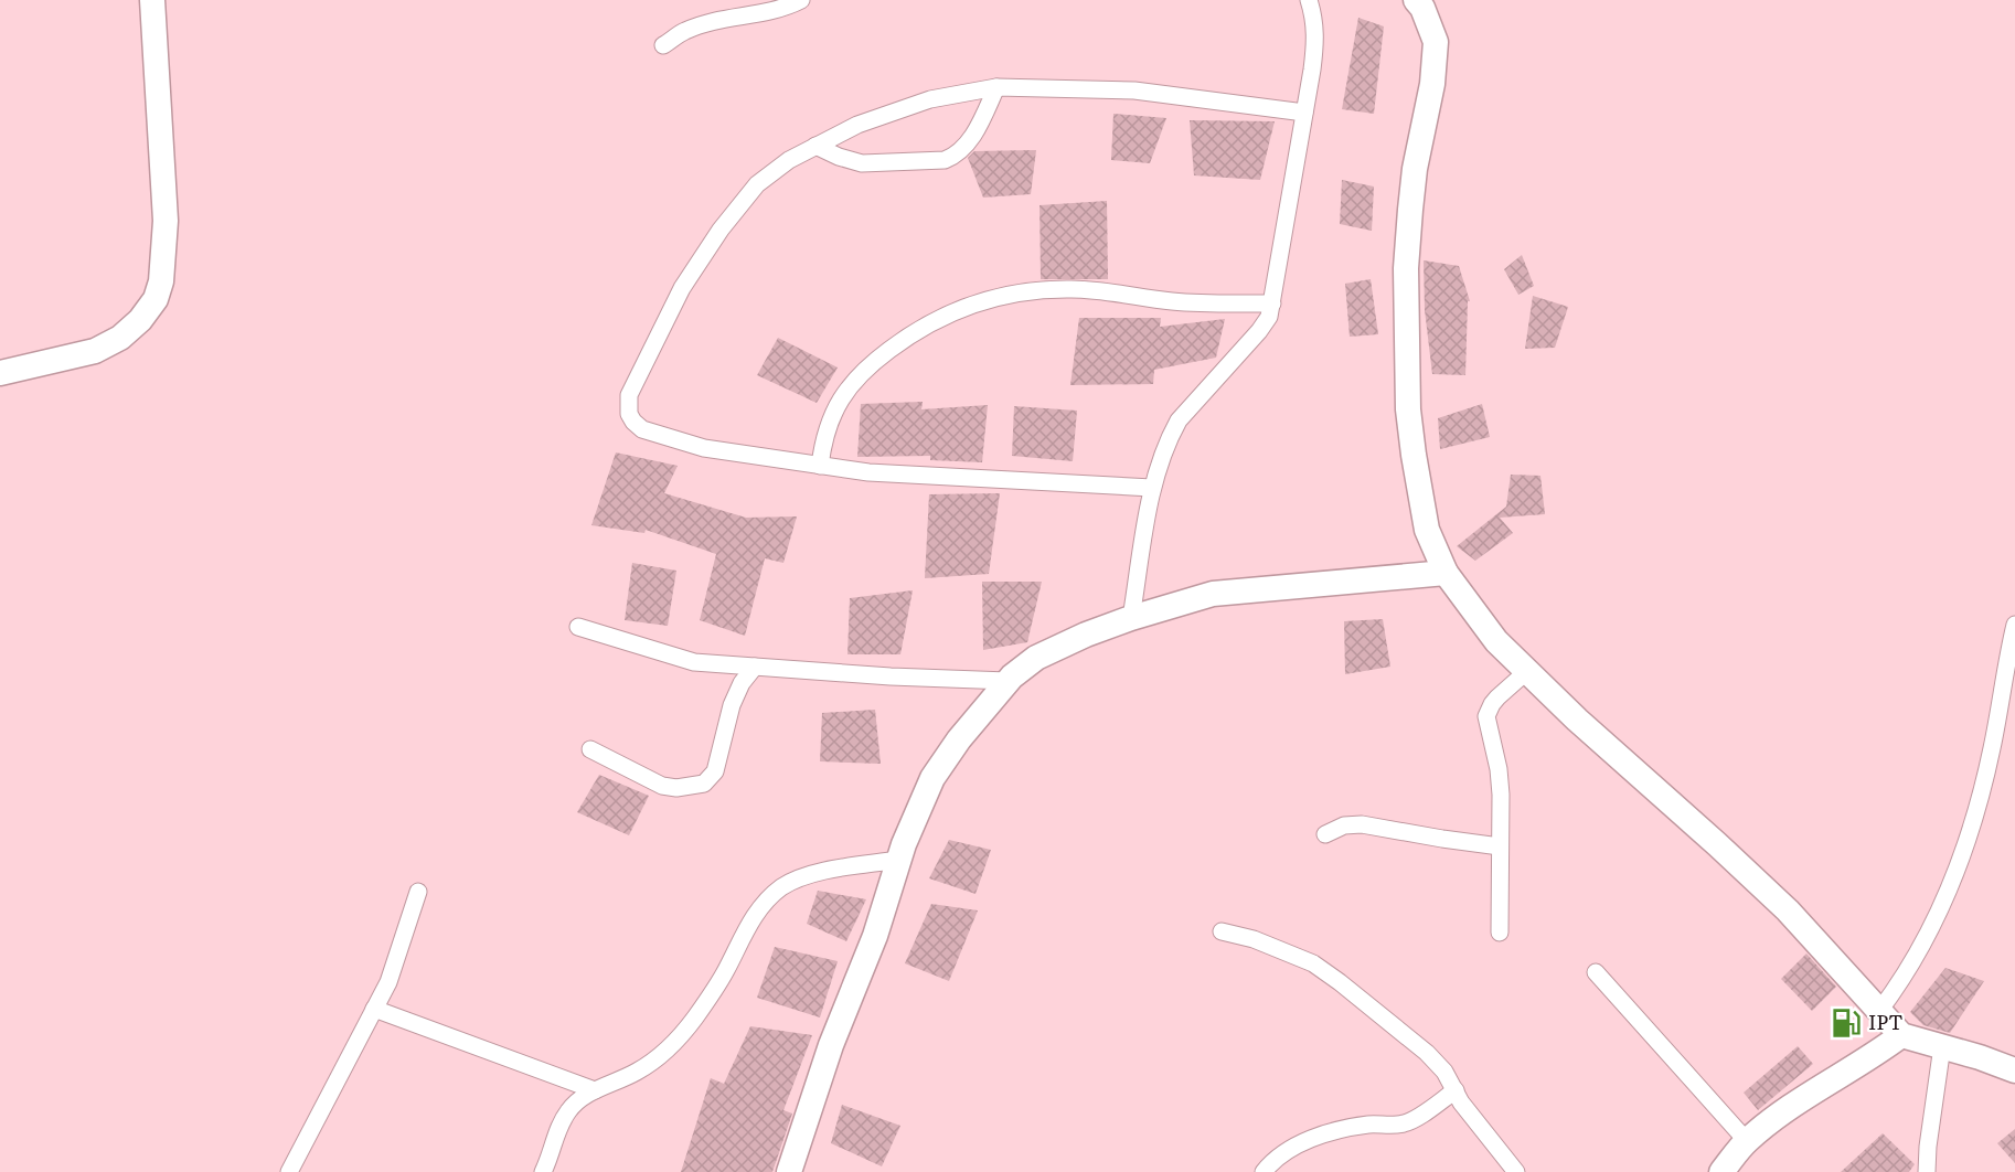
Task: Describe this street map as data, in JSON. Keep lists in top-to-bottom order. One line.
{"places":{"fuel station":["IPT"]}}
